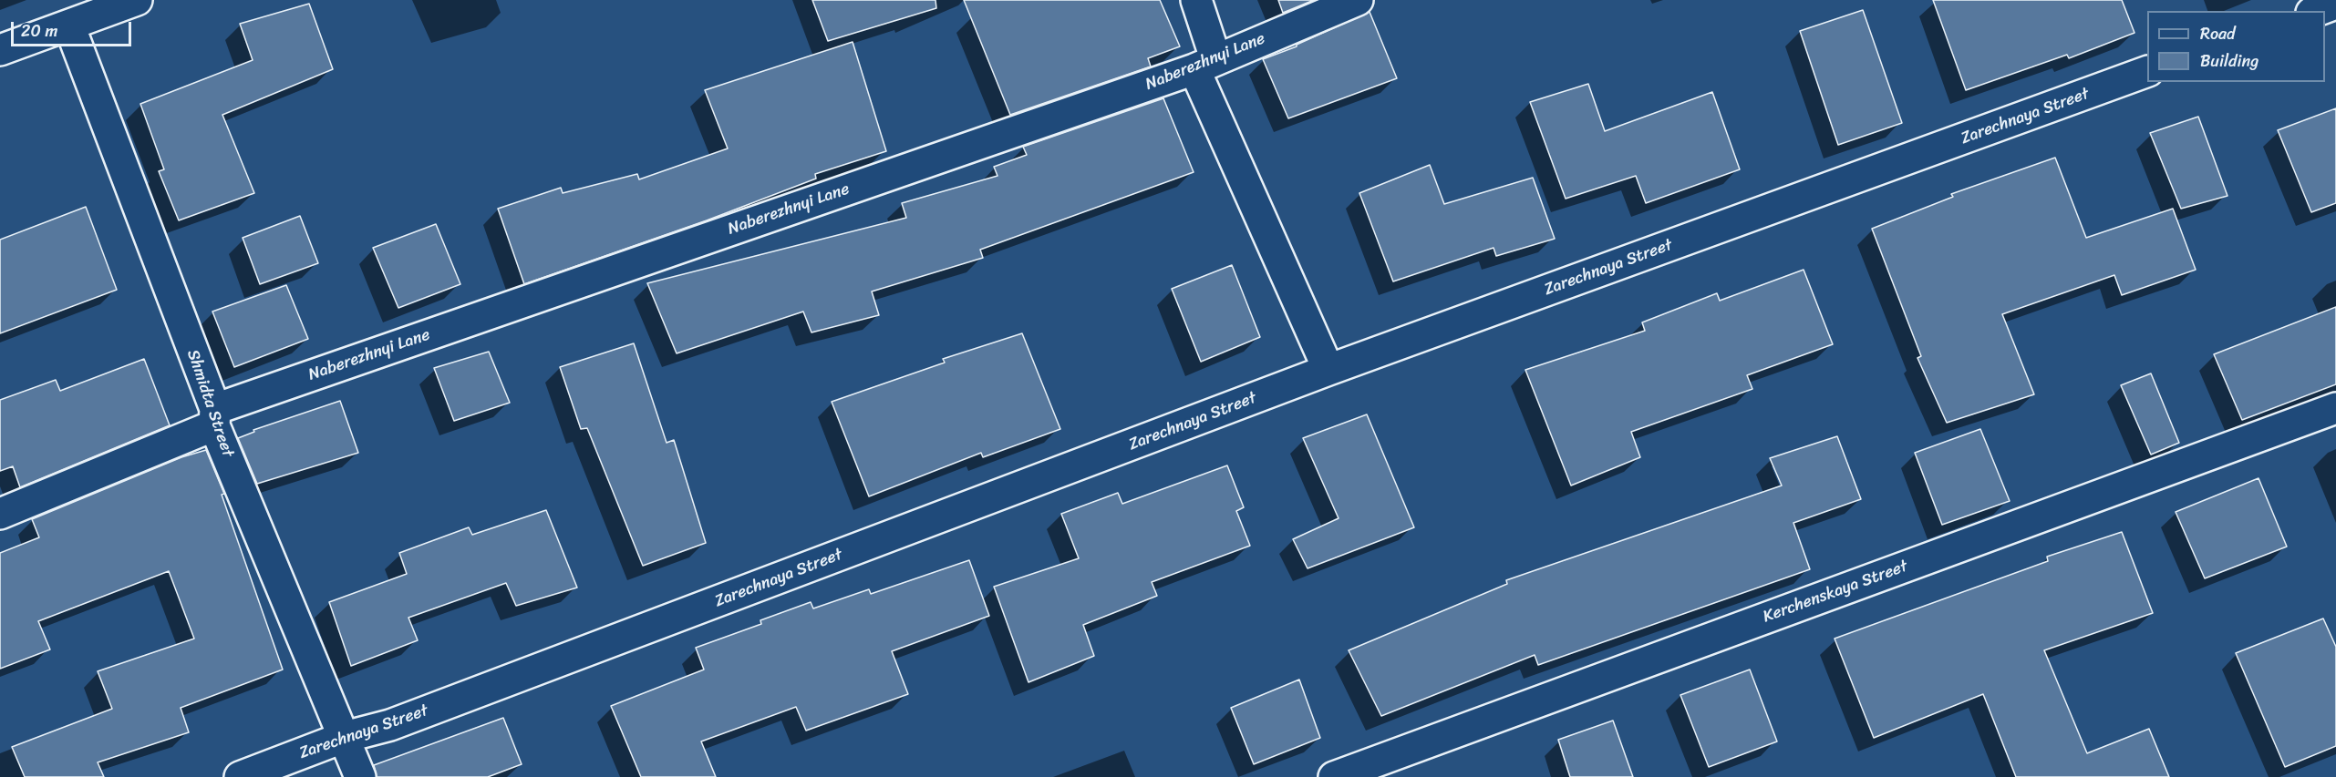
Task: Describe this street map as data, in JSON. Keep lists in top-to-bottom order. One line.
{"streets":{"street":["Naberezhnyi Lane","Zarechnaya Street","Shmidta Street","Kerchenskaya Street"]},"crossings":[["Naberezhnyi Lane","Shmidta Street"],["Zarechnaya Street","Shmidta Street"]],"legend":["Road","Building"],"scale_bar":"20 m"}
